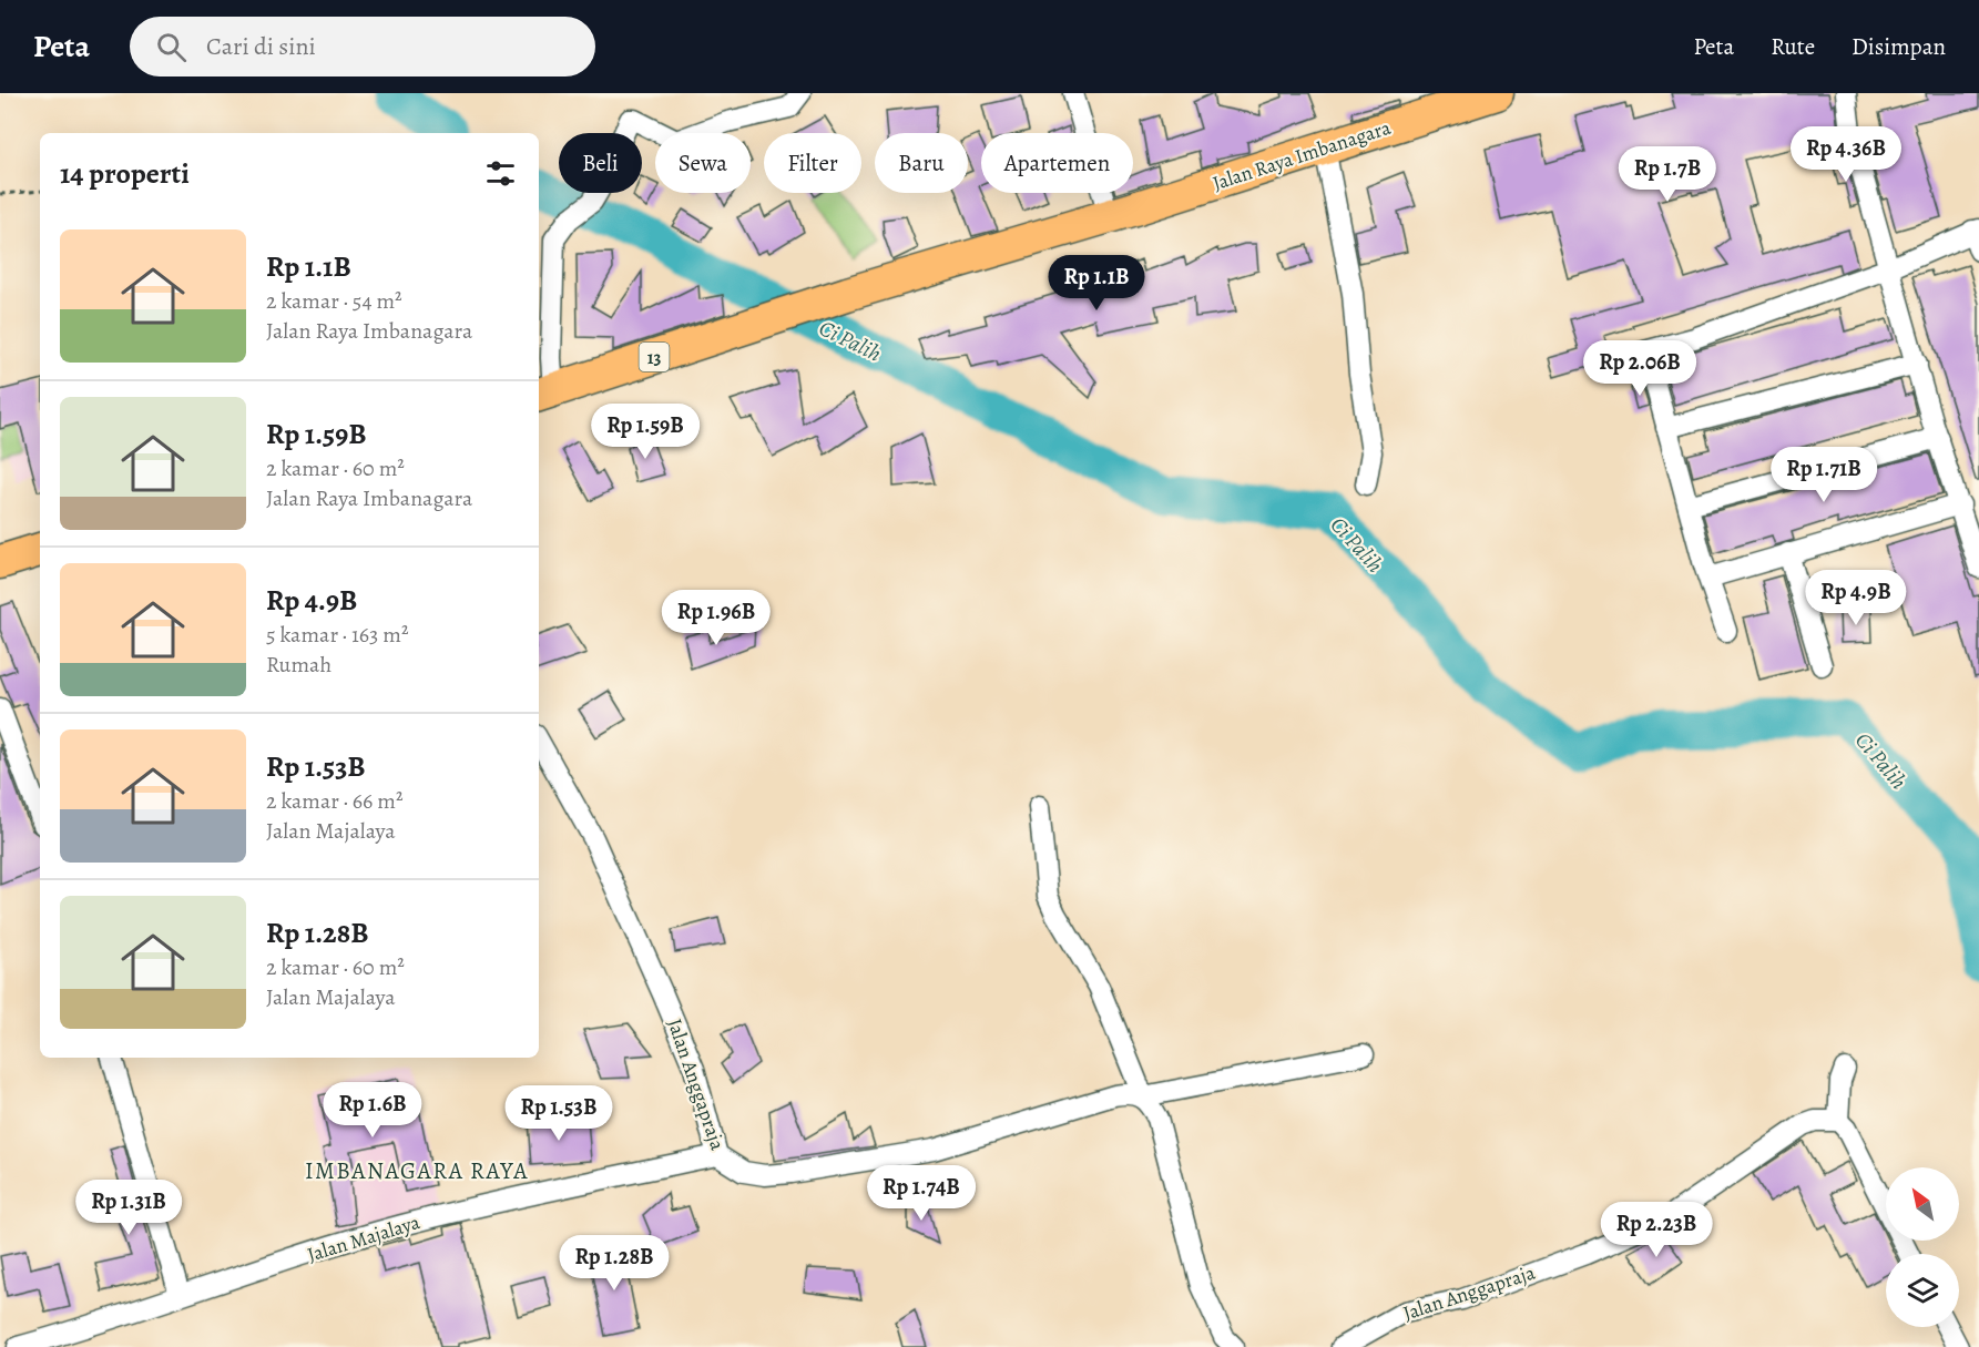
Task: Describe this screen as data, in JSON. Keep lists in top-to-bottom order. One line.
{"streets":{"highway":["Jalan Raya Imbanagara","13"],"street":["Jalan Anggapraja","Jalan Majalaya"]},"crossings":[["Jalan Anggapraja","Jalan Majalaya"]],"districts":["IMBANAGARA RAYA"],"water":["Ci Palih"],"north":"top left","page":{"header":"Peta","search":"Cari di sini","nav":["Peta","Rute","Disimpan"],"price":["Rp 4.36B","Rp 1.7B","Rp 1.1B","Rp 2.06B","Rp 1.59B","Rp 1.71B","Rp 4.9B","Rp 1.96B","Rp 1.6B","Rp 1.53B","Rp 1.74B","Rp 1.31B","Rp 2.23B","Rp 1.28B"],"chip":["Beli","Sewa","Filter","Baru","Apartemen"],"heading":"14 properti","list":[{"name":"Rp 1.1B","note":"2 kamar · 54 m² · Jalan Raya Imbanagara"},{"name":"Rp 1.59B","note":"2 kamar · 60 m² · Jalan Raya Imbanagara"},{"name":"Rp 4.9B","note":"5 kamar · 163 m² · Rumah"},{"name":"Rp 1.53B","note":"2 kamar · 66 m² · Jalan Majalaya"},{"name":"Rp 1.28B","note":"2 kamar · 60 m² · Jalan Majalaya"}]}}
